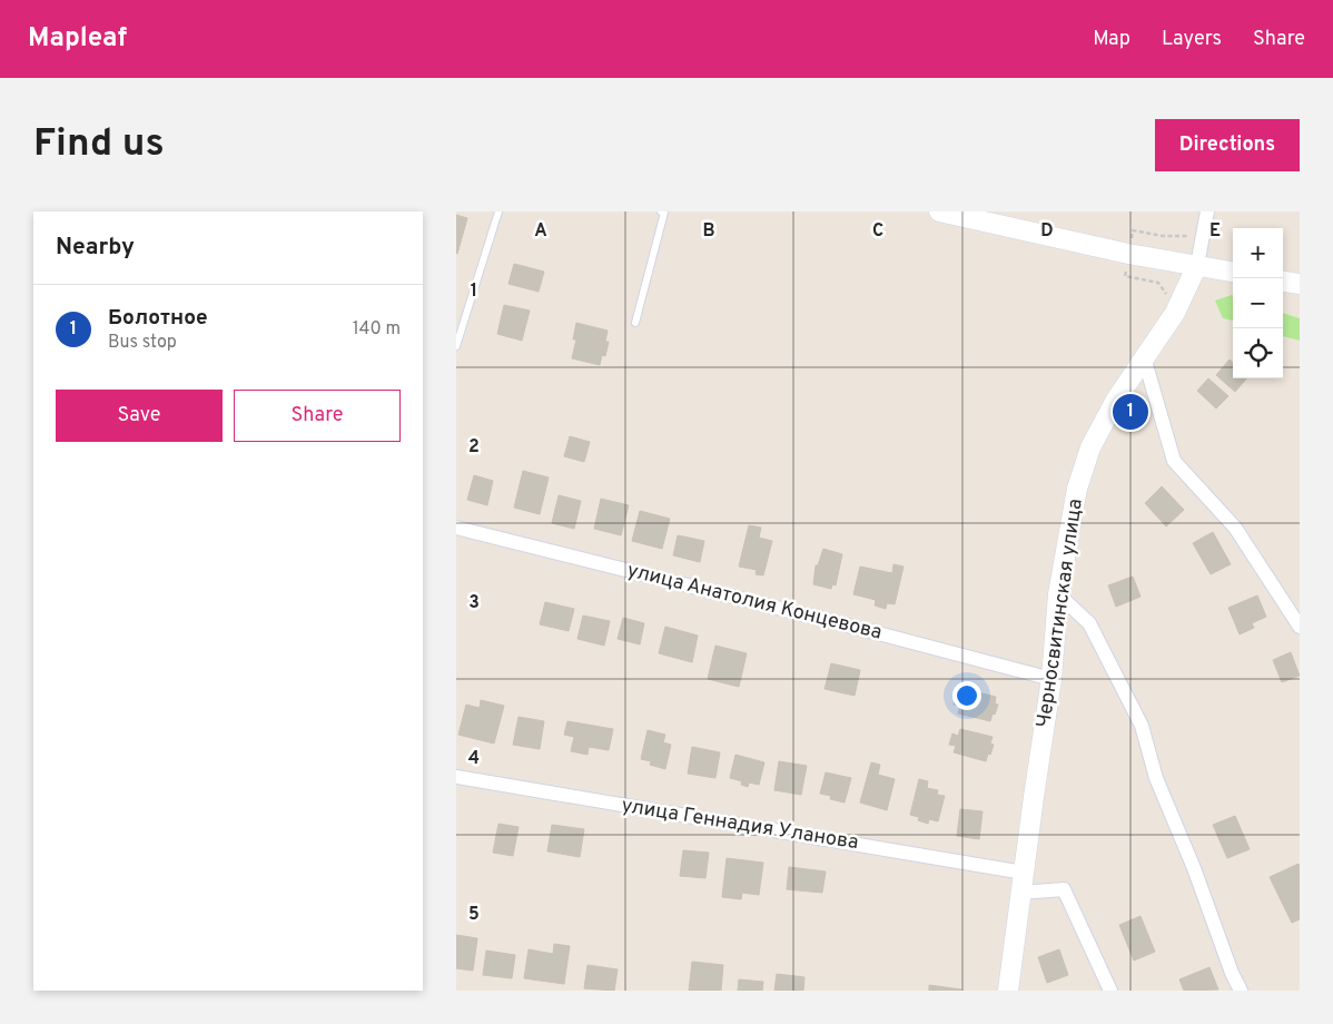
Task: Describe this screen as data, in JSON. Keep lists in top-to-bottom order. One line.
{"streets":{"street":["улица Анатолия Концевова","Черносвитинская улица","улица Геннадия Уланова"]},"crossings":[["улица Анатолия Концевова","Черносвитинская улица"],["Черносвитинская улица","улица Геннадия Уланова"]],"page":{"header":"Mapleaf","nav":["Map","Layers","Share"],"buttons":["Directions",["Save","Share"]],"title":"Find us","heading":"Nearby","map_buttons":["+","−"],"list":[{"mark":"1","name":"Болотное","note":"Bus stop","value":"140 m"}],"pins":"1"},"grid":{"columns":["A","B","C","D","E"],"rows":["1","2","3","4","5"]}}
